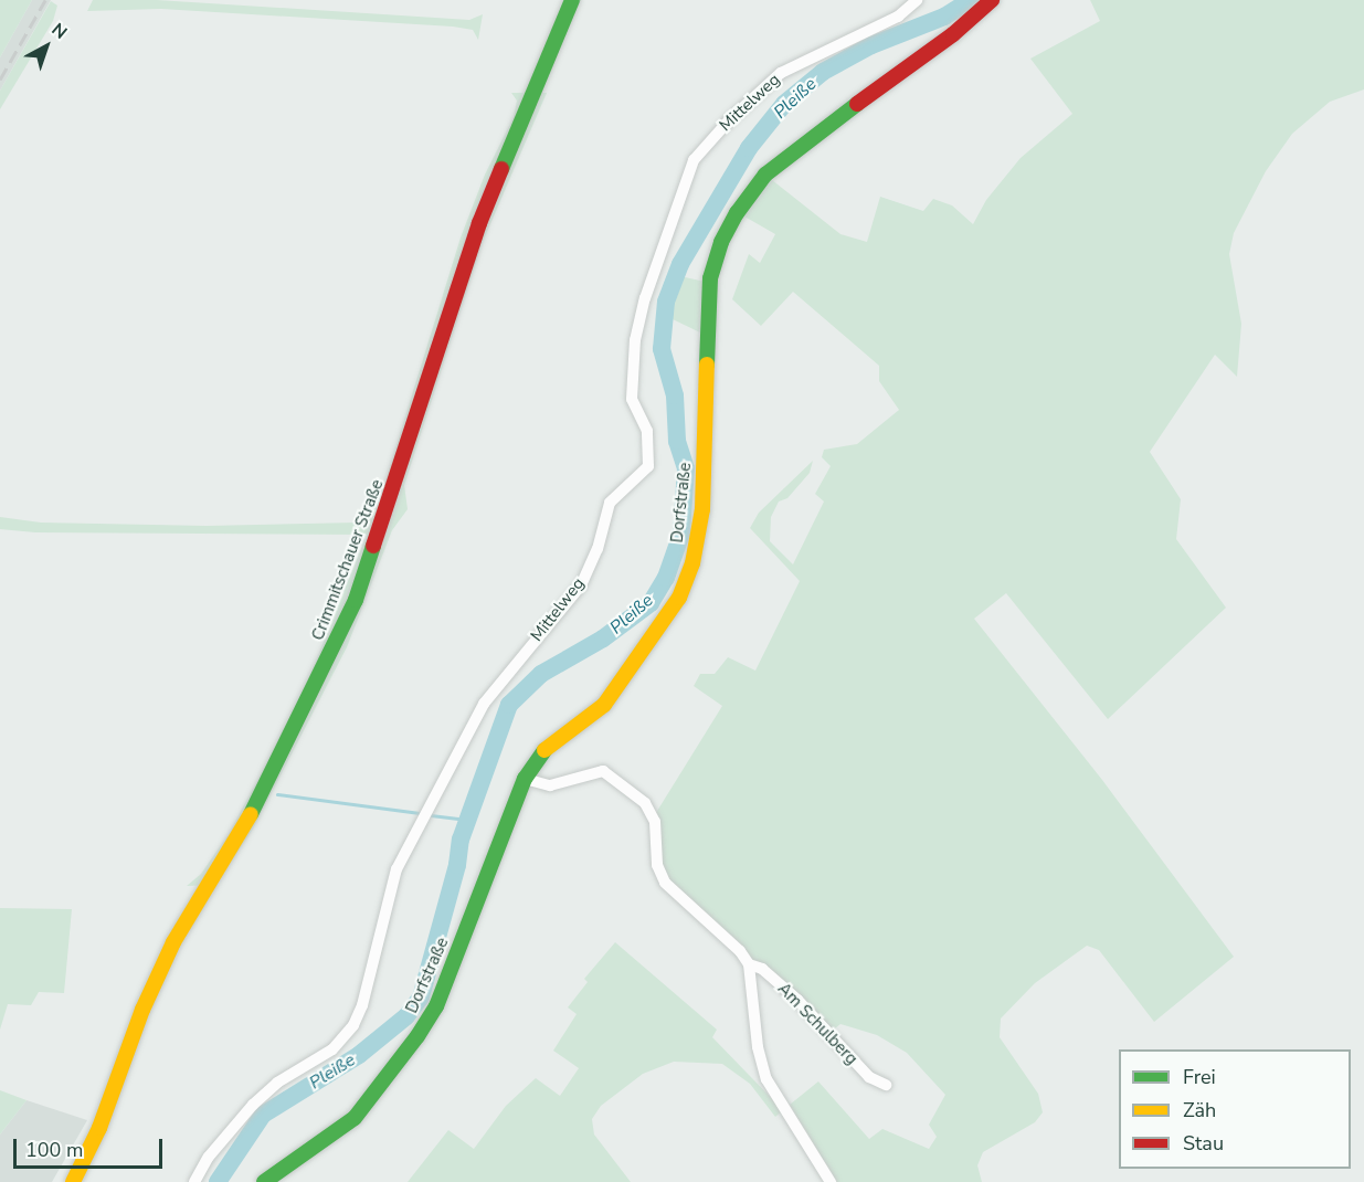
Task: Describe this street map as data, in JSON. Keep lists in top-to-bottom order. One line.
{"streets":{"street":["Mittelweg","Dorfstraße","Crimmitschauer Straße","Am Schulberg"]},"crossings":[["Dorfstraße","Am Schulberg"]],"water":["Pleiße"],"legend":["Frei","Zäh","Stau"],"scale_bar":"100 m","north":"top right"}
